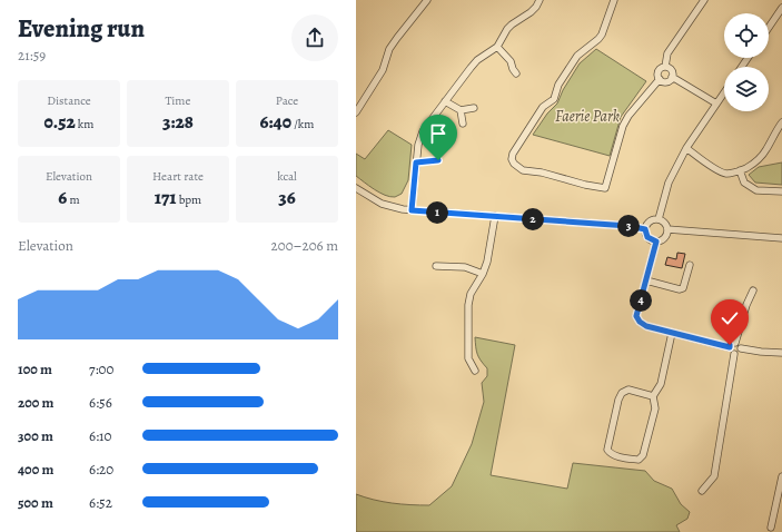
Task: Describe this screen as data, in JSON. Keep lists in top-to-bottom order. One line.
{"parks":["Faerie Park"],"page":{"heading":["Evening run","21:59"],"stats":[["Distance","0.52 km"],["Time","3:28"],["Pace","6:40 /km"],["Elevation","6 m"],["Heart rate","171 bpm"],["kcal","36"]],"pins":["1","2","3","4"],"chart":["Elevation","200–206 m"],"list":[{"name":"100 m","note":"7:00"},{"name":"200 m","note":"6:56"},{"name":"300 m","note":"6:10"},{"name":"400 m","note":"6:20"},{"name":"500 m","note":"6:52"}]}}
